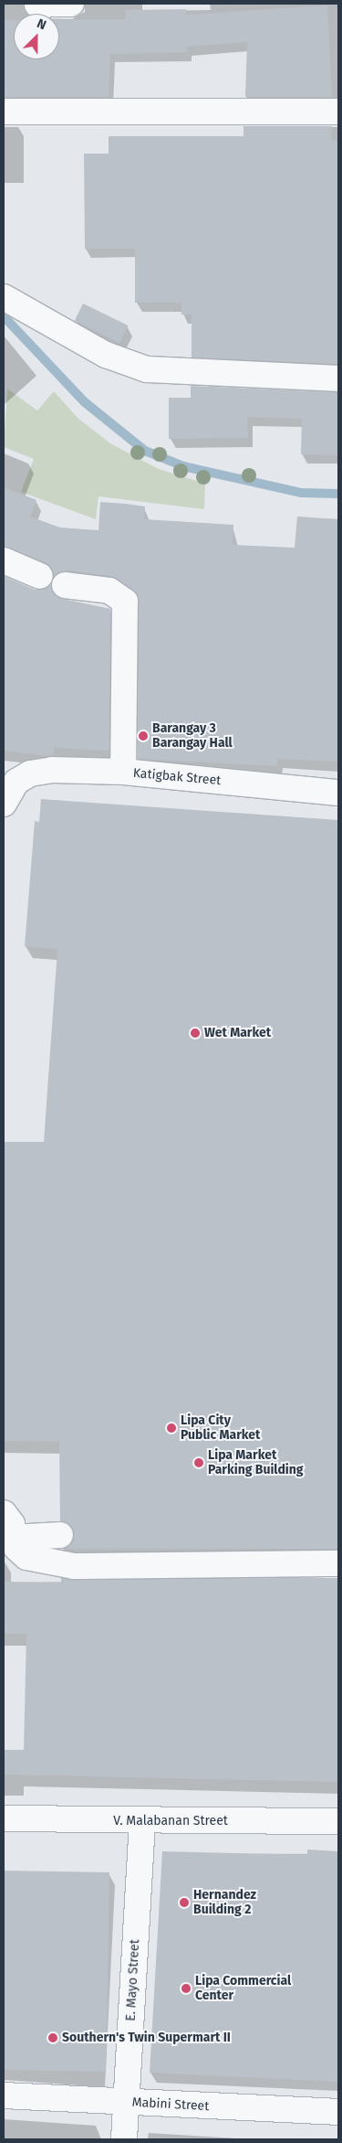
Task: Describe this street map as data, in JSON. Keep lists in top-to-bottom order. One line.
{"streets":{"street":["Katigbak Street","V. Malabanan Street","E. Mayo Street","Mabini Street"]},"crossings":[["V. Malabanan Street","E. Mayo Street"],["E. Mayo Street","Mabini Street"]],"places":["Barangay 3 Barangay Hall","Wet Market","Lipa City Public Market","Lipa Market Parking Building","Hernandez Building 2","Lipa Commercial Center","Southern's Twin Supermart II"],"north":"top right"}
